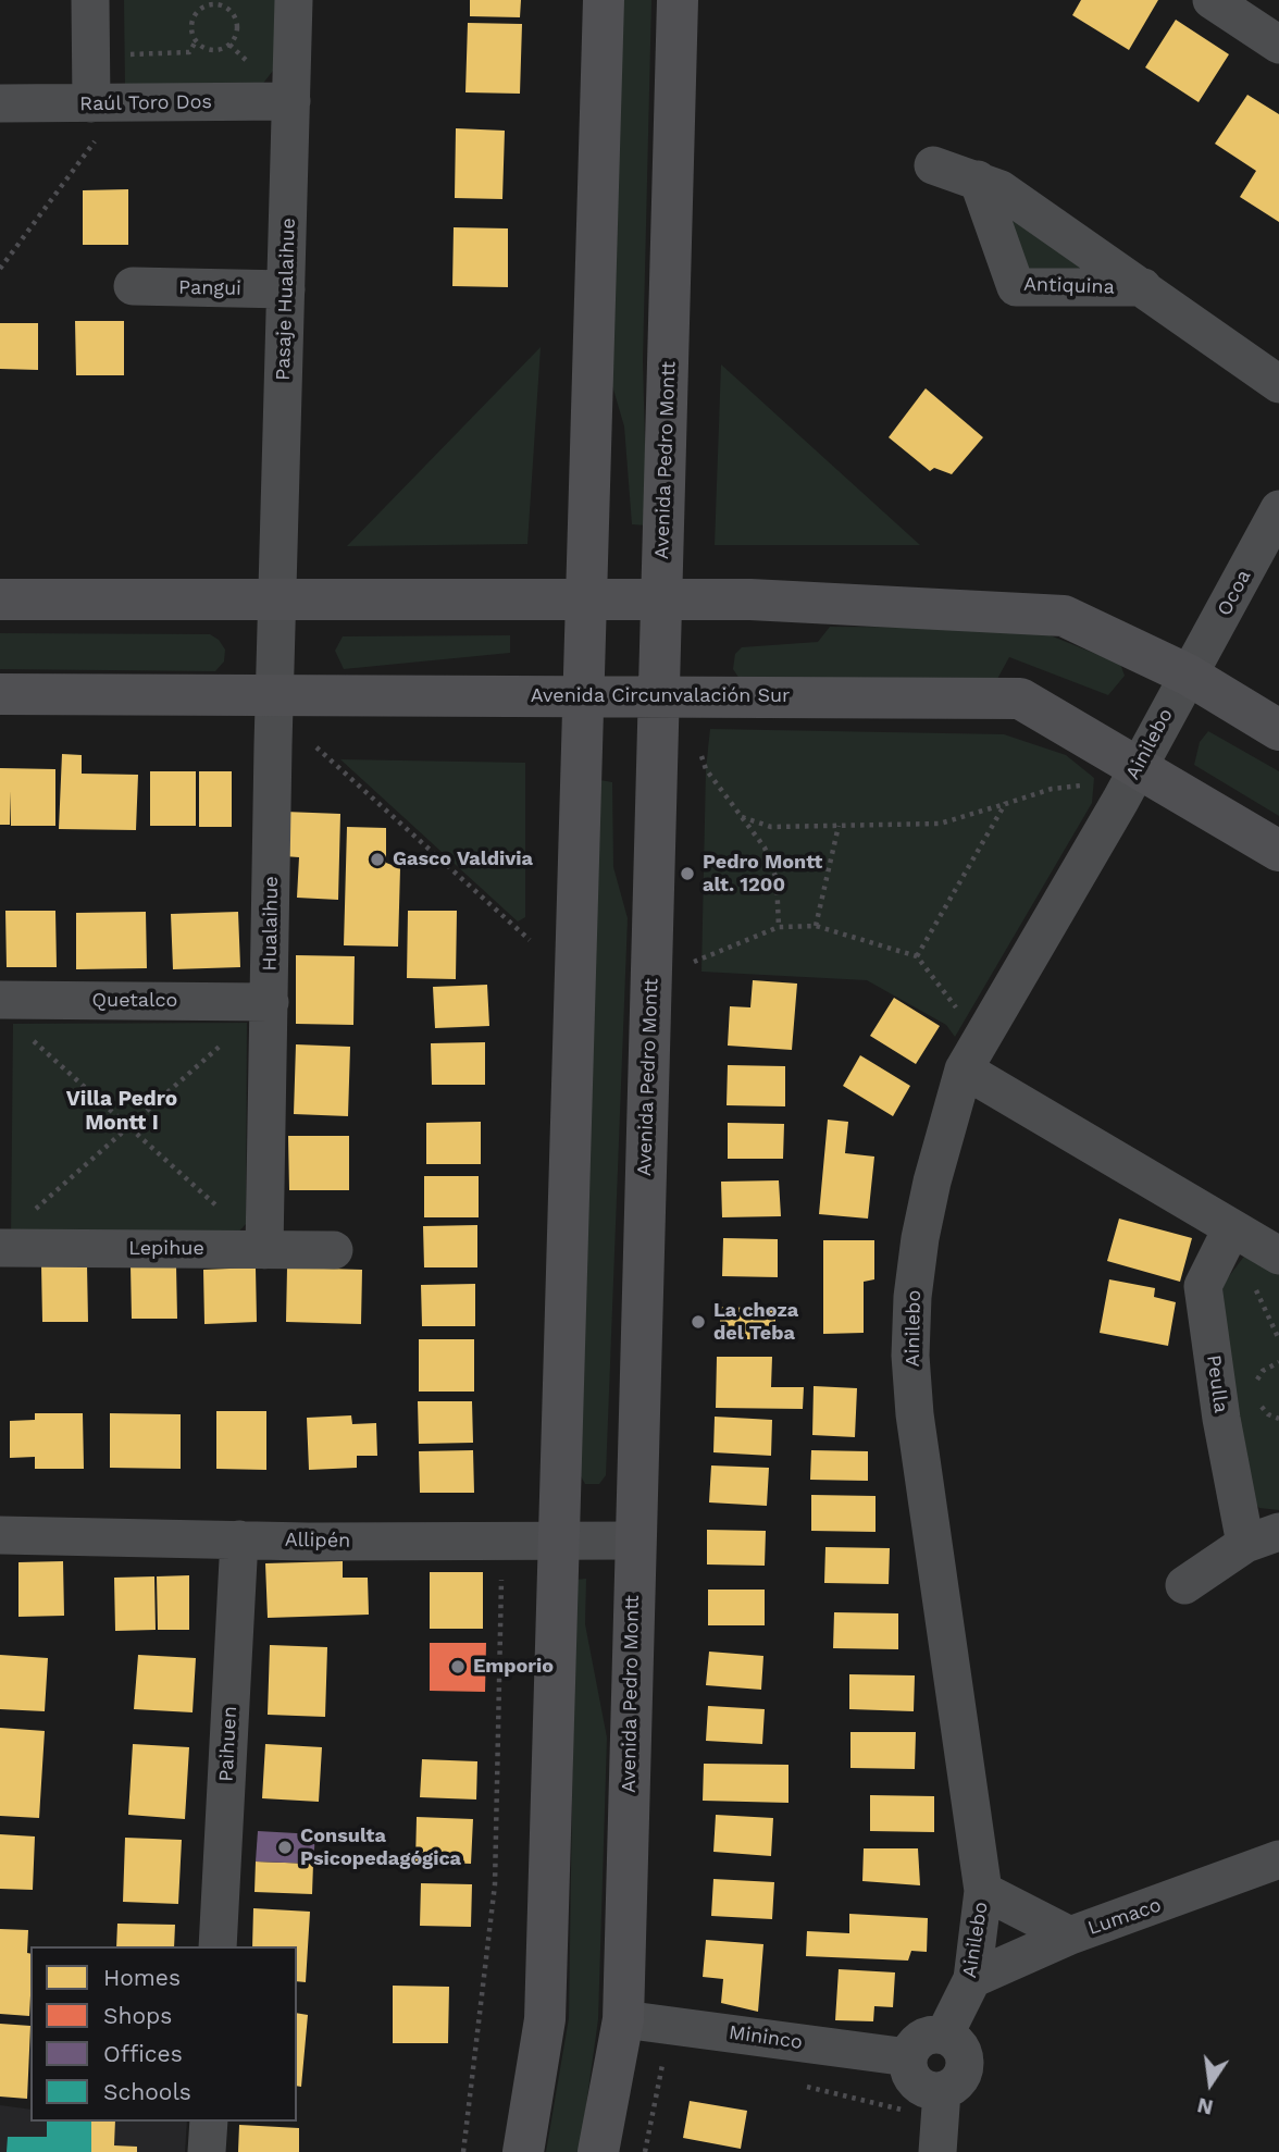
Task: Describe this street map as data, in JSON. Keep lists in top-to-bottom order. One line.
{"streets":{"main road":["Avenida Pedro Montt","Avenida Circunvalación Sur"],"street":["Raúl Toro Dos","Antiquina","Pangui","Pasaje Hualaihue","Ocoa","Ainilebo","Hualaihue","Quetalco","Lepihue","Peulla","Allipén","Paihuen","Lumaco","Mininco"]},"crossings":[["Raúl Toro Dos","Pasaje Hualaihue"],["Pangui","Pasaje Hualaihue"],["Pasaje Hualaihue","Hualaihue"],["Avenida Pedro Montt","Avenida Circunvalación Sur"],["Avenida Pedro Montt","Allipén"],["Avenida Pedro Montt","Mininco"],["Ocoa","Ainilebo"],["Avenida Circunvalación Sur","Ainilebo"],["Avenida Circunvalación Sur","Hualaihue"],["Ainilebo","Lumaco"],["Hualaihue","Quetalco"],["Hualaihue","Lepihue"],["Allipén","Paihuen"]],"districts":["Villa Pedro Montt I"],"places":["Gasco Valdivia","Pedro Montt alt. 1200","La choza del Teba","Emporio","Consulta Psicopedagógica"],"legend":["Homes","Shops","Offices","Schools"],"north":"bottom"}
